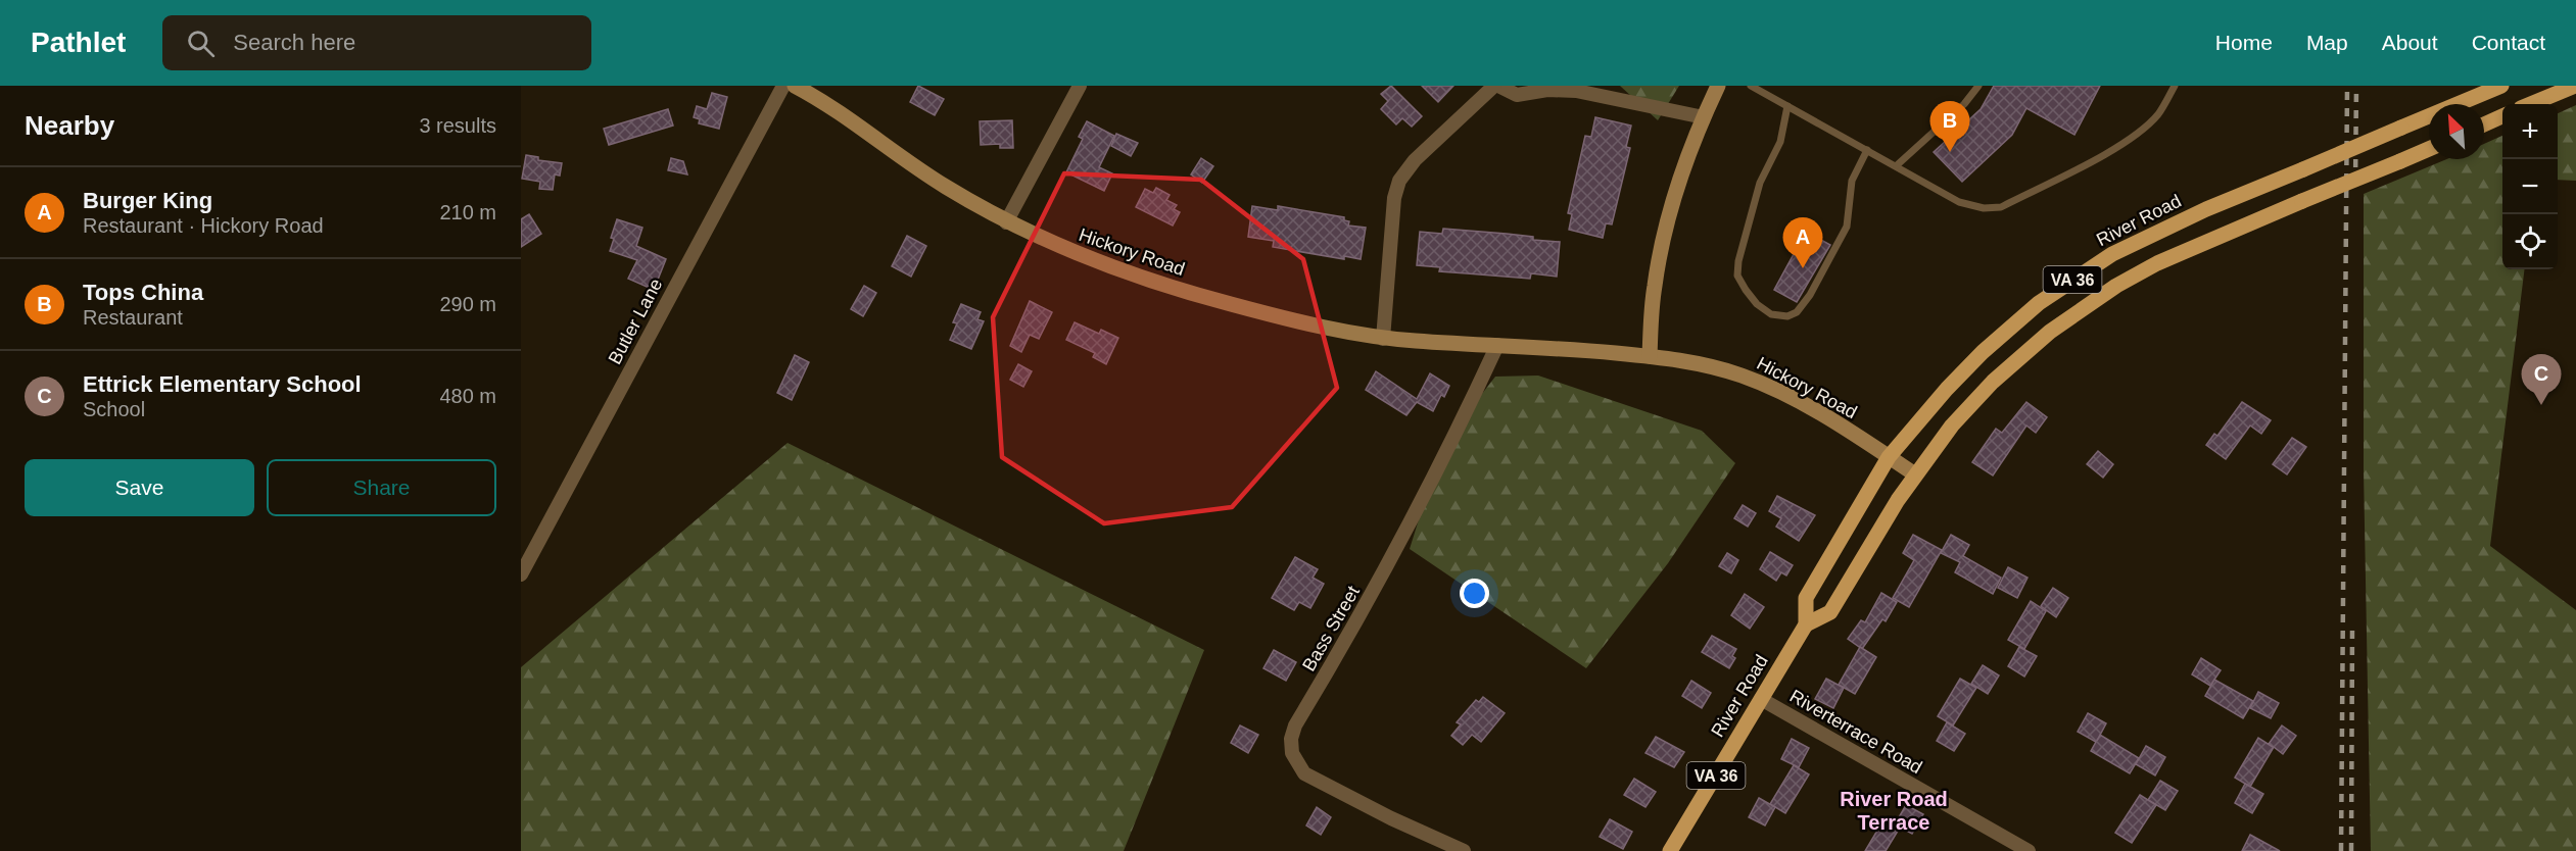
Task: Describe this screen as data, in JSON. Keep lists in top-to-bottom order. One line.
{"streets":{"main road":["River Road","Hickory Road","VA 36"],"street":["Butler Lane","Bass Street","Riverterrace Road"]},"crossings":[["River Road","Hickory Road"],["River Road","Riverterrace Road"],["Hickory Road","Bass Street"]],"districts":["River Road Terrace"],"north":"top left","page":{"header":"Pathlet","search":"Search here","nav":["Home","Map","About","Contact"],"heading":["Nearby","3 results"],"pins":["B","A","C"],"map_buttons":["+","−"],"list":[{"mark":"A","name":"Burger King","note":"Restaurant · Hickory Road","value":"210 m"},{"mark":"B","name":"Tops China","note":"Restaurant","value":"290 m"},{"mark":"C","name":"Ettrick Elementary School","note":"School","value":"480 m"}],"buttons":["Save","Share"]}}
